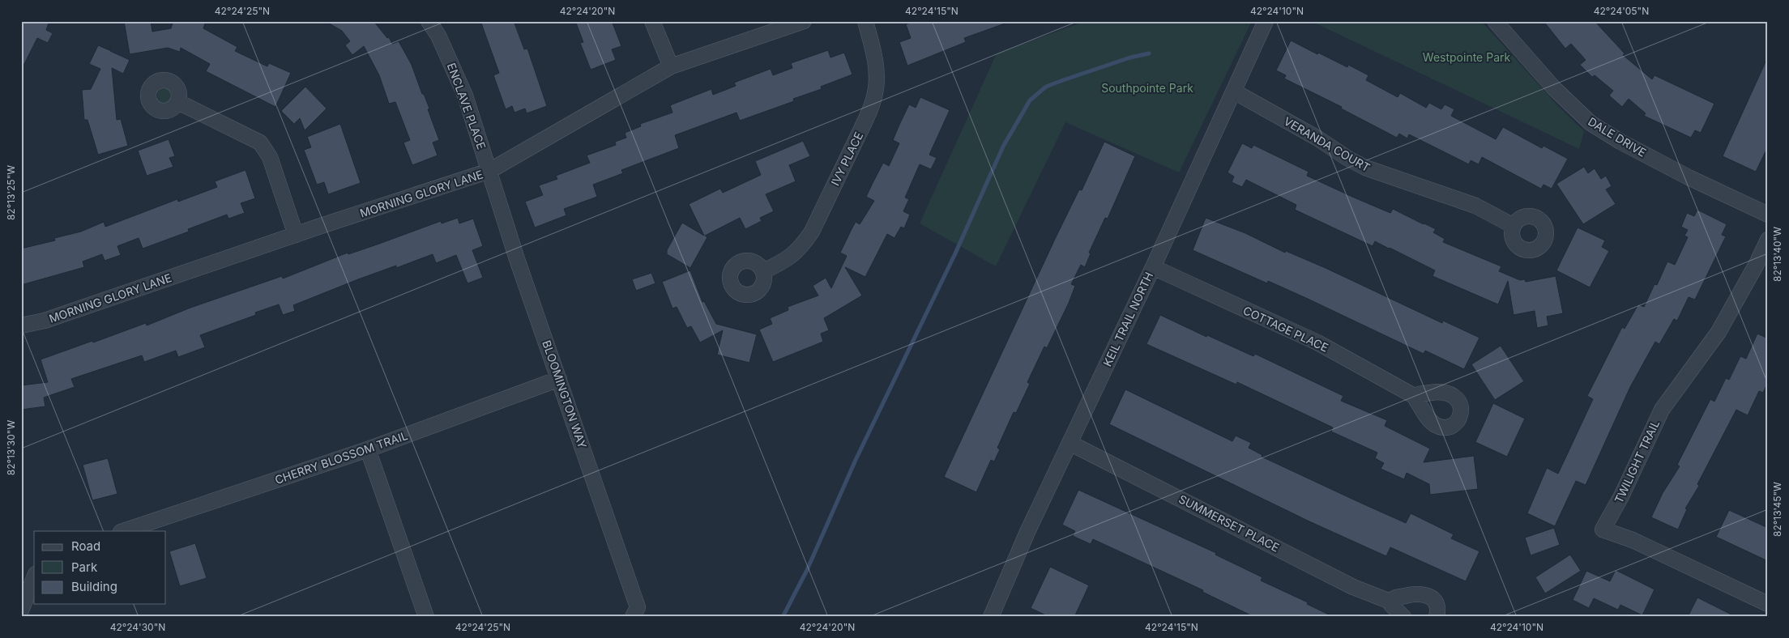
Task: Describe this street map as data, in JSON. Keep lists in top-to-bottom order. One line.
{"streets":{"street":["ENCLAVE PLACE","DALE DRIVE","VERANDA COURT","IVY PLACE","MORNING GLORY LANE","KEIL TRAIL NORTH","COTTAGE PLACE","BLOOMINGTON WAY","CHERRY BLOSSOM TRAIL","TWILIGHT TRAIL","SUMMERSET PLACE"]},"crossings":[["ENCLAVE PLACE","MORNING GLORY LANE"],["ENCLAVE PLACE","BLOOMINGTON WAY"],["VERANDA COURT","KEIL TRAIL NORTH"],["MORNING GLORY LANE","BLOOMINGTON WAY"],["KEIL TRAIL NORTH","COTTAGE PLACE"],["KEIL TRAIL NORTH","SUMMERSET PLACE"],["BLOOMINGTON WAY","CHERRY BLOSSOM TRAIL"]],"parks":["Westpointe Park","Southpointe Park"],"legend":["Road","Park","Building"],"coordinates":["42°24'25\"N","42°24'20\"N","42°24'15\"N","42°24'10\"N","42°24'05\"N","82°13'25\"W","82°13'40\"W","82°13'30\"W","82°13'45\"W","42°24'30\"N"]}
